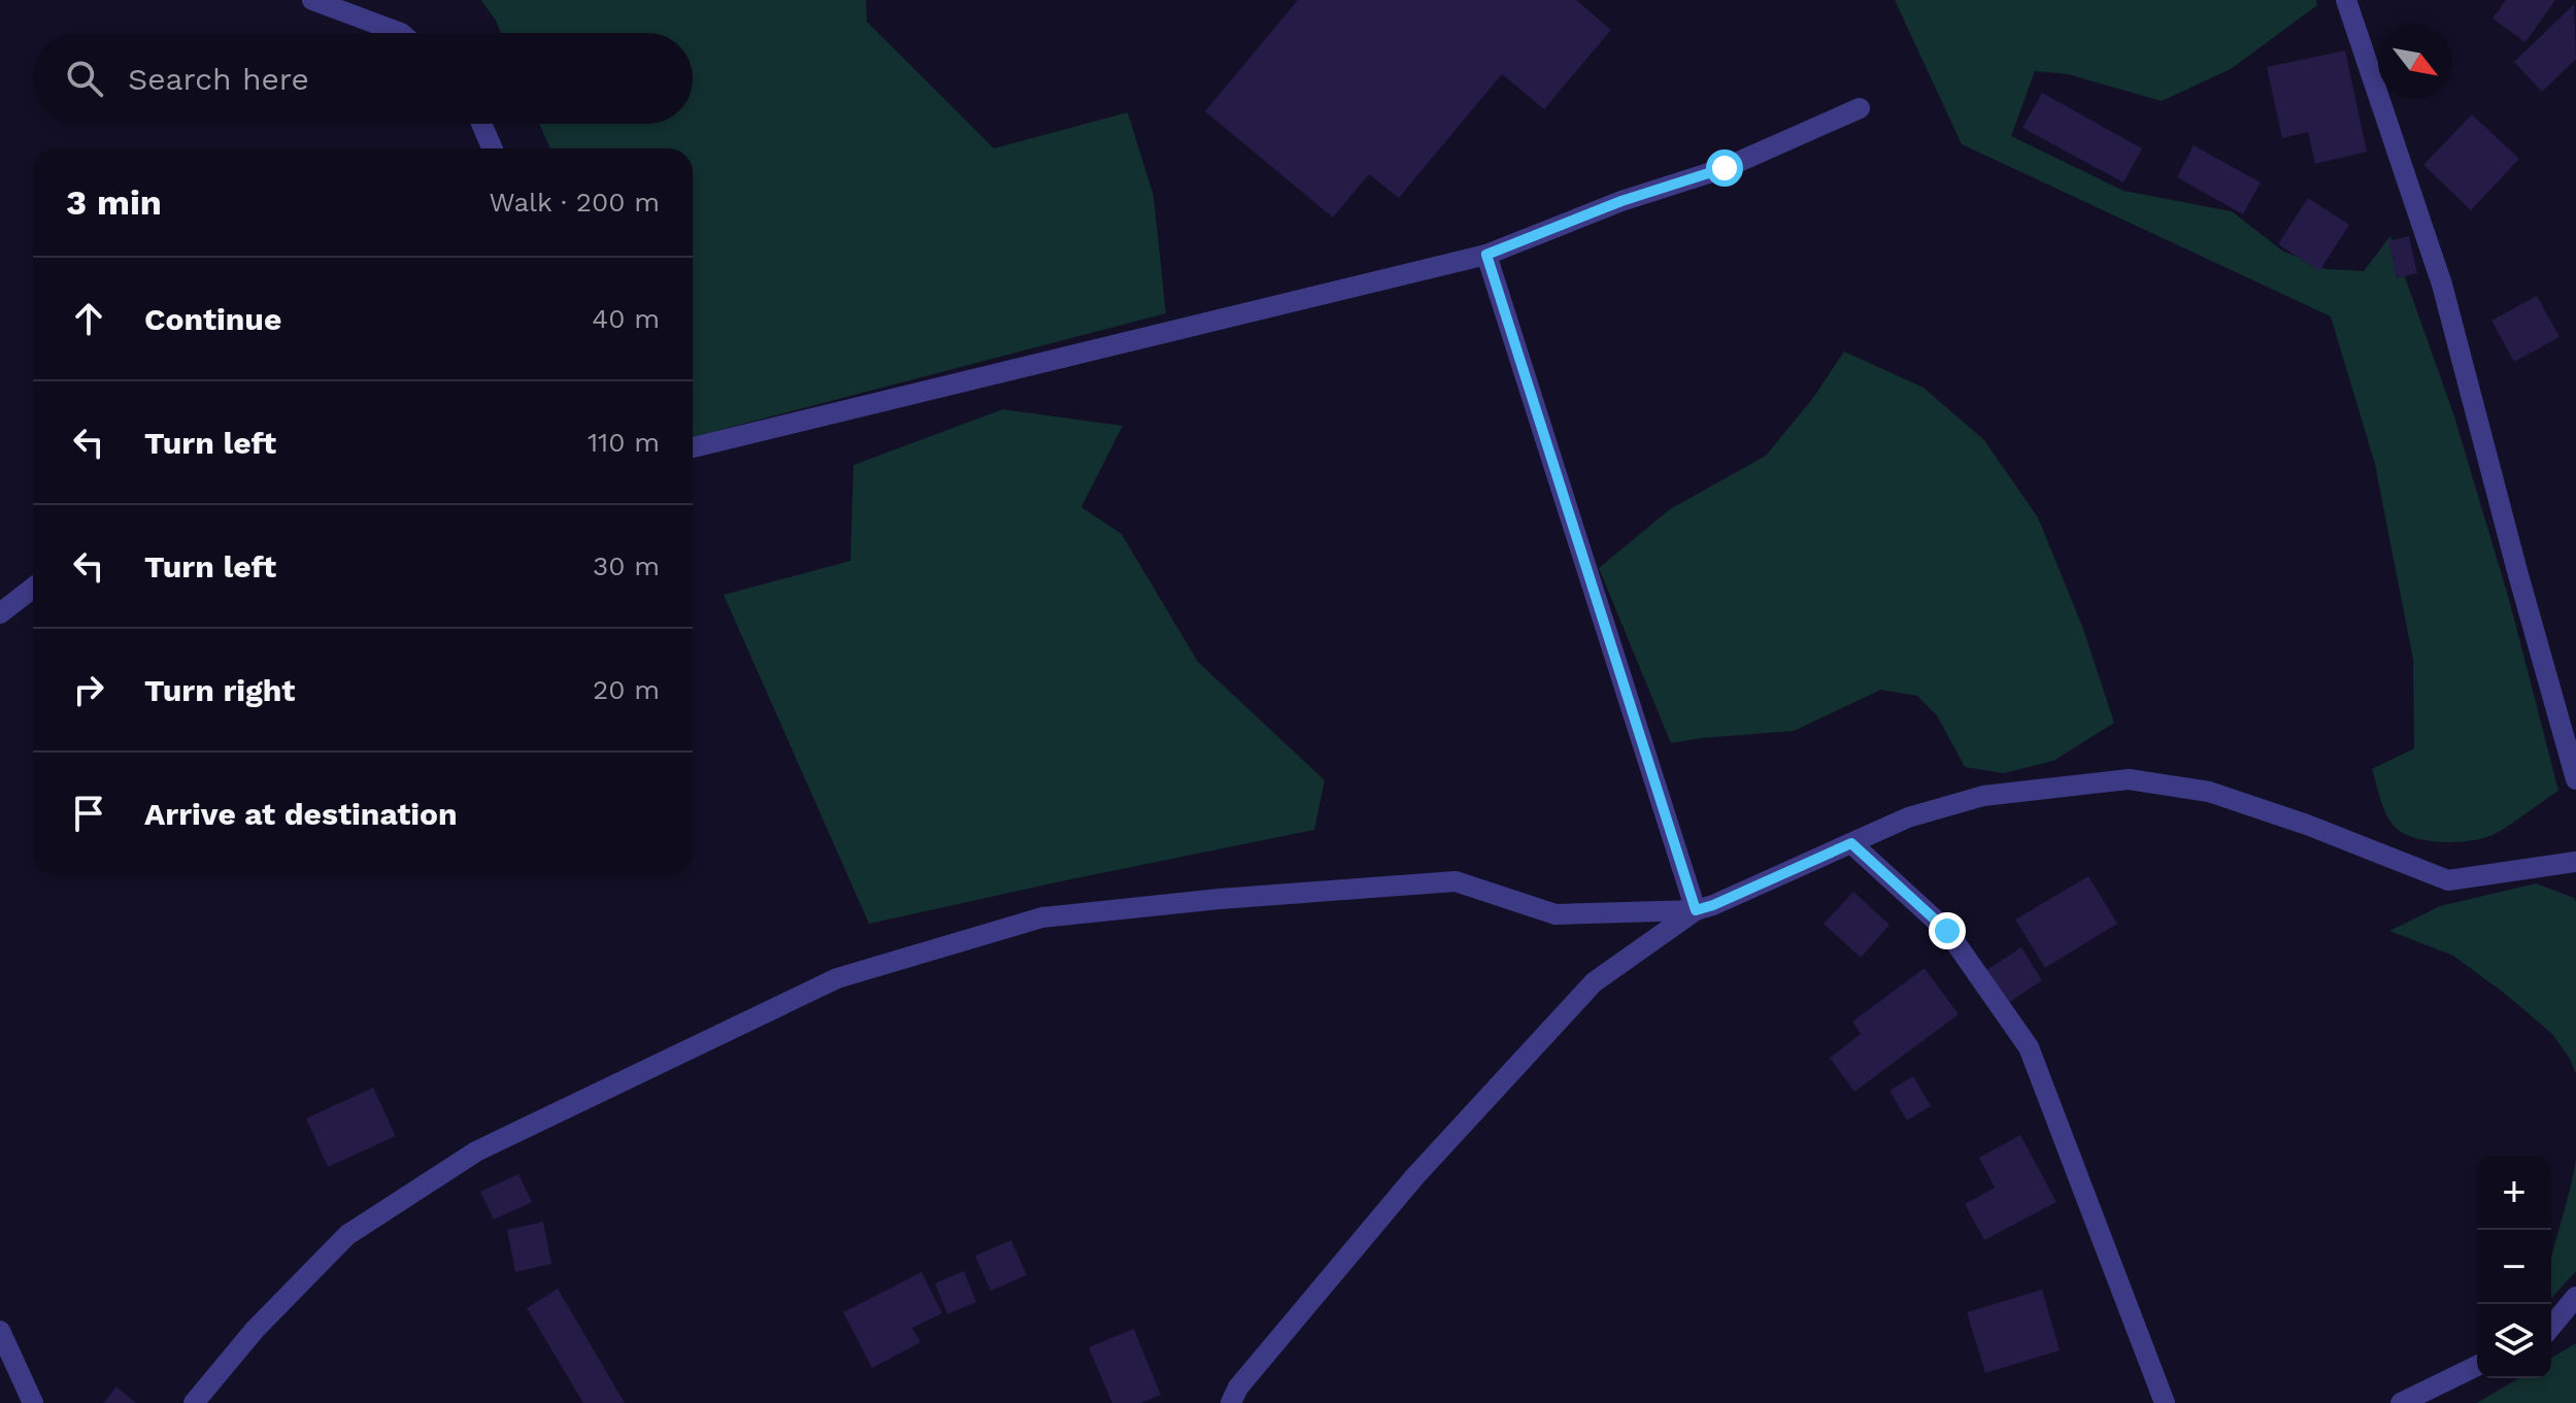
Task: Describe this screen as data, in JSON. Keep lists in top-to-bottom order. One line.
{"north":"bottom right","page":{"search":"Search here","heading":["3 min","Walk · 200 m"],"list":[["Continue","40 m"],["Turn left","110 m"],["Turn left","30 m"],["Turn right","20 m"],"Arrive at destination"],"map_buttons":["+","−"]}}
